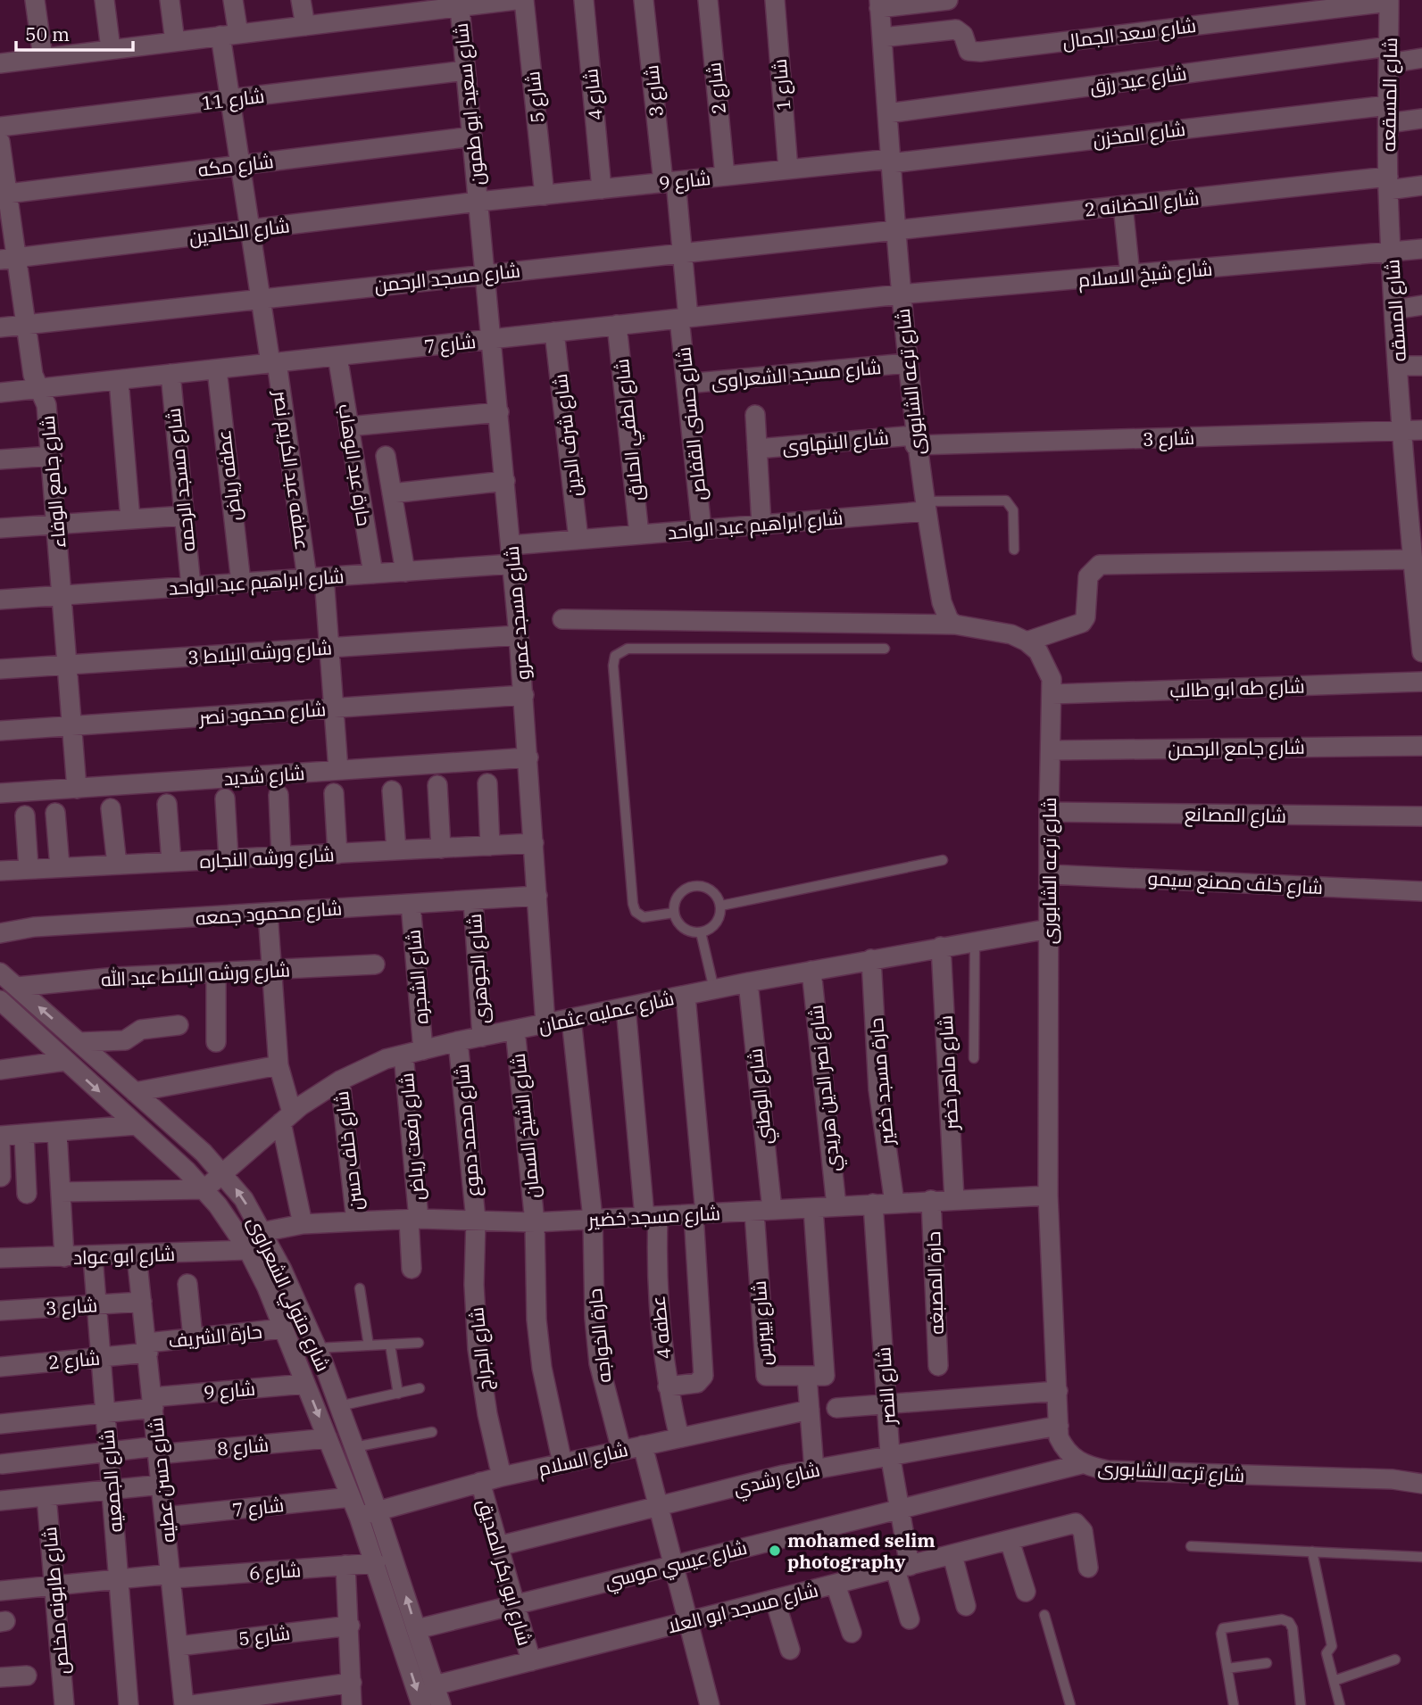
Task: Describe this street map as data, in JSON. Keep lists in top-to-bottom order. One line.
{"streets":{"street":["شارع سعد الجمال","شارع عيد رزق","شارع 1","شارع 2","شارع 3","شارع 4","شارع المسقعه","شارع 5","شارع 11","شارع سعيد ابو طمون","شارع المخزن","شارع مكه","شارع 9","شارع الحضانه 2","شارع الخالدين","شارع شيخ الاسلام","شارع مسجد الرحمن","شارع المسقه","شارع 7","شارع مسجد الشعراوى","شارع ترعه الشابورى","شارع حسنى القفاص","شارع لطفي الحلاق","شارع شرف الدين","شارع البنهاوى","حارة عبد الوهاب","عطفه عبد الكريم نصر","عطفه رياض","شارع مسجد الرحمه","شارع جامع الوفاء","شارع ابراهيم عبد الواحد","شارع مسجد عمرو","شارع ورشه البلاط 3","شارع طه ابو طالب","شارع محمود نصر","شارع جامع الرحمن","شارع شديد","شارع المصانع","شارع ورشه النجاره","شارع خلف مصنع سيمو","شارع محمود جمعه","شارع الجوهرى","شارع ورشه البلاط عبد الله","شارع الشجره","شارع عمليه عثمان","شارع ماهر خضر","حارة مسجد خضير","شارع نصر الدين هريدي","شارع الوطني","شارع الشيخ السمان","شارع محمد دموع","شارع رفعت رياض","شارع خلف حسن","شارع مسجد خضير","شارع ابو عواد","حارة المصبغه","شارع متولي الشعراوى","شارع بيبرس","عطفه 4","حارة الشريف","حارة الخواجه","شارع الجراج","شارع النصر","شارع 8","شارع السلام","شارع رشدي","شارع حسن عطيه","شارع الجمعيه","شارع عيسي موسي","شارع 6","شارع ابو بكر الصديق","شارع طابونه مخلص","شارع مسجد ابو العلا"]},"crossings":[["شارع سعد الجمال","شارع المسقعه"],["شارع سعد الجمال","شارع ترعه الشابورى"],["شارع عيد رزق","شارع المسقعه"],["شارع عيد رزق","شارع ترعه الشابورى"],["شارع 1","شارع 9"],["شارع 2","شارع 9"],["شارع 2","حارة الشريف"],["شارع 2","شارع حسن عطيه"],["شارع 2","شارع الجمعيه"],["شارع 3","شارع 9"],["شارع 3","شارع مسجد الرحمن"],["شارع 3","شارع المسقه"],["شارع 3","شارع ترعه الشابورى"],["شارع 3","شارع حسنى القفاص"],["شارع 3","شارع البنهاوى"],["شارع 3","شارع حسن عطيه"],["شارع 3","شارع الجمعيه"],["شارع 4","شارع 9"],["شارع المسقعه","شارع المخزن"],["شارع المسقعه","شارع الحضانه 2"],["شارع المسقعه","شارع المسقه"],["شارع 5","شارع 9"],["شارع 5","شارع حسن عطيه"],["شارع 11","شارع سعيد ابو طمون"],["شارع 11","عطفه عبد الكريم نصر"],["شارع سعيد ابو طمون","شارع مكه"],["شارع سعيد ابو طمون","شارع 9"],["شارع سعيد ابو طمون","شارع الخالدين"],["شارع سعيد ابو طمون","شارع مسجد عمرو"],["شارع المخزن","شارع 9"],["شارع المخزن","شارع ترعه الشابورى"],["شارع مكه","عطفه عبد الكريم نصر"],["شارع مكه","شارع جامع الوفاء"],["شارع 9","شارع الخالدين"],["شارع 9","شارع ترعه الشابورى"],["شارع 9","شارع مسجد عمرو"],["شارع 9","شارع متولي الشعراوى"],["شارع 9","شارع حسن عطيه"],["شارع 9","شارع الجمعيه"],["شارع الحضانه 2","شارع مسجد الرحمن"],["شارع الحضانه 2","شارع المسقه"],["شارع الحضانه 2","شارع ترعه الشابورى"],["شارع الخالدين","عطفه عبد الكريم نصر"],["شارع الخالدين","شارع جامع الوفاء"],["شارع الخالدين","شارع مسجد عمرو"],["شارع شيخ الاسلام","شارع المسقه"],["شارع شيخ الاسلام","شارع 7"],["شارع شيخ الاسلام","شارع ترعه الشابورى"],["شارع مسجد الرحمن","شارع ترعه الشابورى"],["شارع مسجد الرحمن","شارع حسنى القفاص"],["شارع مسجد الرحمن","عطفه عبد الكريم نصر"],["شارع مسجد الرحمن","شارع جامع الوفاء"],["شارع مسجد الرحمن","شارع مسجد عمرو"],["شارع 7","شارع ترعه الشابورى"],["شارع 7","شارع حسنى القفاص"],["شارع 7","شارع لطفي الحلاق"],["شارع 7","شارع شرف الدين"],["شارع 7","حارة عبد الوهاب"],["شارع 7","عطفه عبد الكريم نصر"],["شارع 7","عطفه رياض"],["شارع 7","شارع مسجد الرحمه"],["شارع 7","شارع جامع الوفاء"],["شارع 7","شارع مسجد عمرو"],["شارع 7","شارع متولي الشعراوى"],["شارع 7","شارع حسن عطيه"],["شارع مسجد الشعراوى","شارع ترعه الشابورى"],["شارع مسجد الشعراوى","شارع حسنى القفاص"],["شارع ترعه الشابورى","شارع البنهاوى"],["شارع ترعه الشابورى","شارع ابراهيم عبد الواحد"],["شارع ترعه الشابورى","شارع طه ابو طالب"],["شارع ترعه الشابورى","شارع جامع الرحمن"],["شارع ترعه الشابورى","شارع المصانع"],["شارع ترعه الشابورى","شارع خلف مصنع سيمو"],["شارع ترعه الشابورى","شارع عمليه عثمان"],["شارع ترعه الشابورى","شارع مسجد خضير"],["شارع ترعه الشابورى","شارع رشدي"],["شارع ترعه الشابورى","شارع عيسي موسي"],["شارع حسنى القفاص","شارع ابراهيم عبد الواحد"],["شارع لطفي الحلاق","شارع ابراهيم عبد الواحد"],["شارع شرف الدين","شارع ابراهيم عبد الواحد"],["حارة عبد الوهاب","شارع ابراهيم عبد الواحد"],["عطفه عبد الكريم نصر","شارع ابراهيم عبد الواحد"],["عطفه عبد الكريم نصر","شارع ورشه البلاط 3"],["عطفه عبد الكريم نصر","شارع محمود نصر"],["عطفه عبد الكريم نصر","شارع شديد"],["عطفه رياض","شارع ابراهيم عبد الواحد"],["شارع مسجد الرحمه","شارع ابراهيم عبد الواحد"],["شارع جامع الوفاء","شارع ابراهيم عبد الواحد"],["شارع جامع الوفاء","شارع ورشه البلاط 3"],["شارع جامع الوفاء","شارع محمود نصر"],["شارع جامع الوفاء","شارع شديد"],["شارع ابراهيم عبد الواحد","شارع مسجد عمرو"],["شارع مسجد عمرو","شارع ورشه البلاط 3"],["شارع مسجد عمرو","شارع محمود نصر"],["شارع مسجد عمرو","شارع شديد"],["شارع مسجد عمرو","شارع ورشه النجاره"],["شارع مسجد عمرو","شارع محمود جمعه"],["شارع مسجد عمرو","شارع عمليه عثمان"],["شارع محمود جمعه","شارع الجوهرى"],["شارع محمود جمعه","شارع الشجره"],["شارع الجوهرى","شارع عمليه عثمان"],["شارع ورشه البلاط عبد الله","شارع متولي الشعراوى"],["شارع الشجره","شارع عمليه عثمان"],["شارع عمليه عثمان","شارع ماهر خضر"],["شارع عمليه عثمان","حارة مسجد خضير"],["شارع عمليه عثمان","شارع نصر الدين هريدي"],["شارع عمليه عثمان","شارع الوطني"],["شارع عمليه عثمان","شارع الشيخ السمان"],["شارع عمليه عثمان","شارع محمد دموع"],["شارع عمليه عثمان","شارع رفعت رياض"],["شارع عمليه عثمان","شارع خلف حسن"],["شارع عمليه عثمان","شارع متولي الشعراوى"],["شارع عمليه عثمان","عطفه 4"],["شارع عمليه عثمان","حارة الخواجه"],["شارع ماهر خضر","شارع مسجد خضير"],["حارة مسجد خضير","شارع مسجد خضير"],["شارع نصر الدين هريدي","شارع مسجد خضير"],["شارع الوطني","شارع مسجد خضير"],["شارع الوطني","شارع بيبرس"],["شارع الشيخ السمان","شارع مسجد خضير"],["شارع الشيخ السمان","شارع السلام"],["شارع محمد دموع","شارع مسجد خضير"],["شارع محمد دموع","شارع الجراج"],["شارع رفعت رياض","شارع مسجد خضير"],["شارع خلف حسن","شارع مسجد خضير"],["شارع مسجد خضير","حارة المصبغه"],["شارع مسجد خضير","شارع متولي الشعراوى"],["شارع مسجد خضير","شارع بيبرس"],["شارع مسجد خضير","عطفه 4"],["شارع مسجد خضير","حارة الخواجه"],["شارع مسجد خضير","شارع الجراج"],["شارع مسجد خضير","شارع النصر"],["شارع ابو عواد","شارع متولي الشعراوى"],["شارع ابو عواد","شارع حسن عطيه"],["شارع ابو عواد","شارع الجمعيه"],["شارع متولي الشعراوى","حارة الشريف"],["شارع متولي الشعراوى","شارع 8"],["شارع متولي الشعراوى","شارع السلام"],["شارع متولي الشعراوى","شارع عيسي موسي"],["شارع متولي الشعراوى","شارع 6"],["شارع متولي الشعراوى","شارع مسجد ابو العلا"],["عطفه 4","شارع السلام"],["حارة الشريف","شارع حسن عطيه"],["حارة الخواجه","شارع السلام"],["شارع الجراج","شارع السلام"],["شارع النصر","شارع رشدي"],["شارع النصر","شارع عيسي موسي"],["شارع النصر","شارع مسجد ابو العلا"],["شارع 8","شارع حسن عطيه"],["شارع 8","شارع الجمعيه"],["شارع السلام","شارع ابو بكر الصديق"],["شارع رشدي","شارع ابو بكر الصديق"],["شارع حسن عطيه","شارع 6"],["شارع الجمعيه","شارع 6"],["شارع عيسي موسي","شارع ابو بكر الصديق"],["شارع 6","شارع طابونه مخلص"],["شارع ابو بكر الصديق","شارع مسجد ابو العلا"]],"places":["mohamed selim photography"],"scale_bar":"50 m"}
